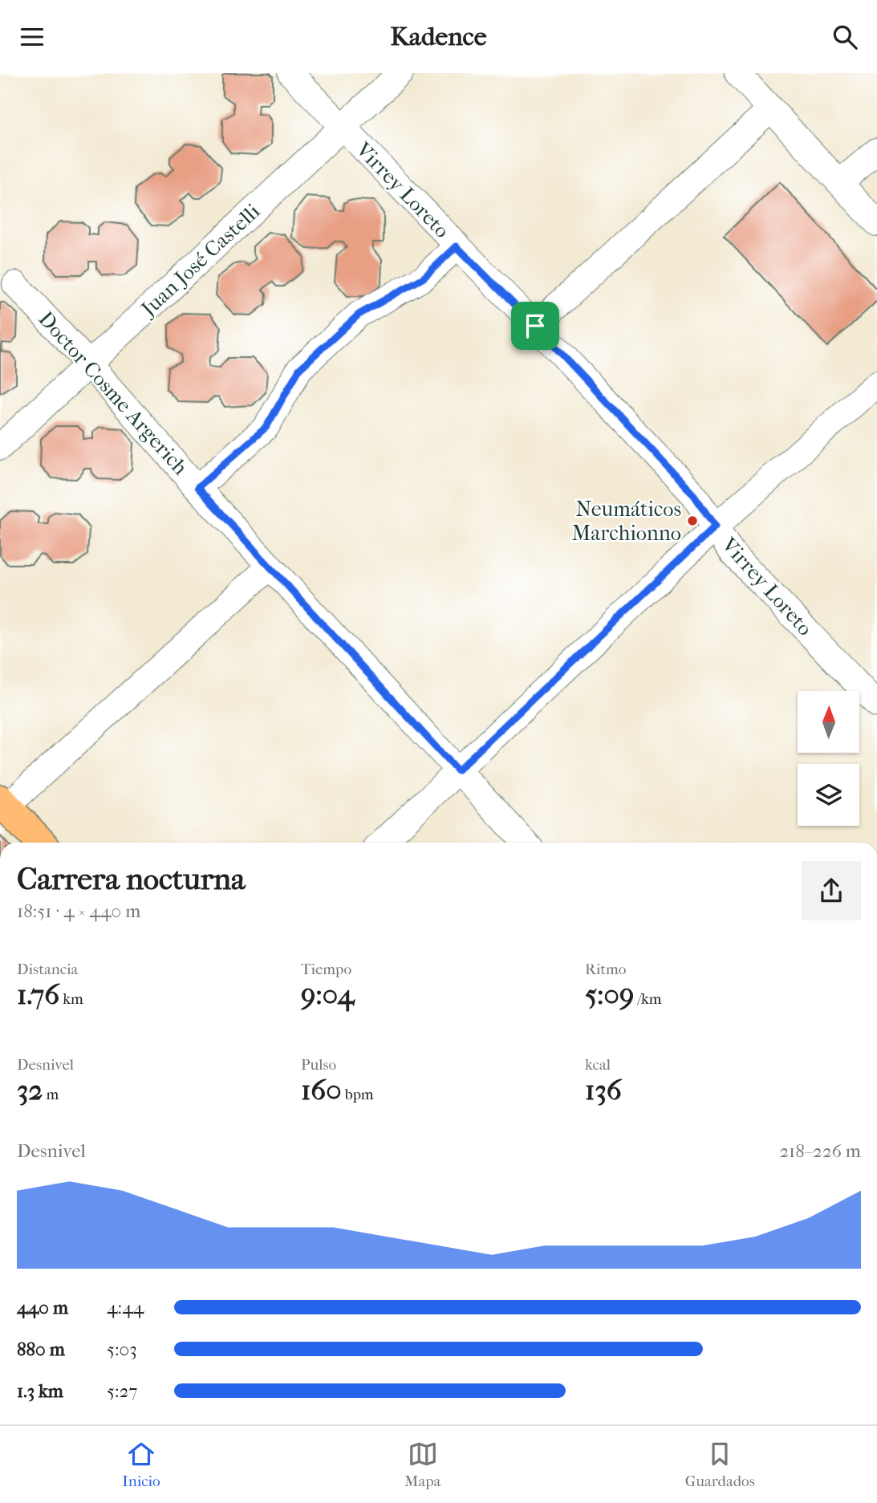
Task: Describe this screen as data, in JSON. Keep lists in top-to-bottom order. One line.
{"streets":{"street":["Virrey Loreto","Juan José Castelli","Doctor Cosme Argerich"]},"crossings":[["Virrey Loreto","Juan José Castelli"],["Juan José Castelli","Doctor Cosme Argerich"]],"places":["Neumáticos Marchionno"],"north":"top","page":{"header":"Kadence","heading":["Carrera nocturna","18:51 · 4 × 440 m"],"stats":[["Distancia","1.76 km"],["Tiempo","9:04"],["Ritmo","5:09 /km"],["Desnivel","32 m"],["Pulso","160 bpm"],["kcal","136"]],"chart":["Desnivel","218–226 m"],"list":[{"name":"440 m","note":"4:44"},{"name":"880 m","note":"5:03"},{"name":"1.3 km","note":"5:27"}],"tabs":["Inicio","Mapa","Guardados"]}}
